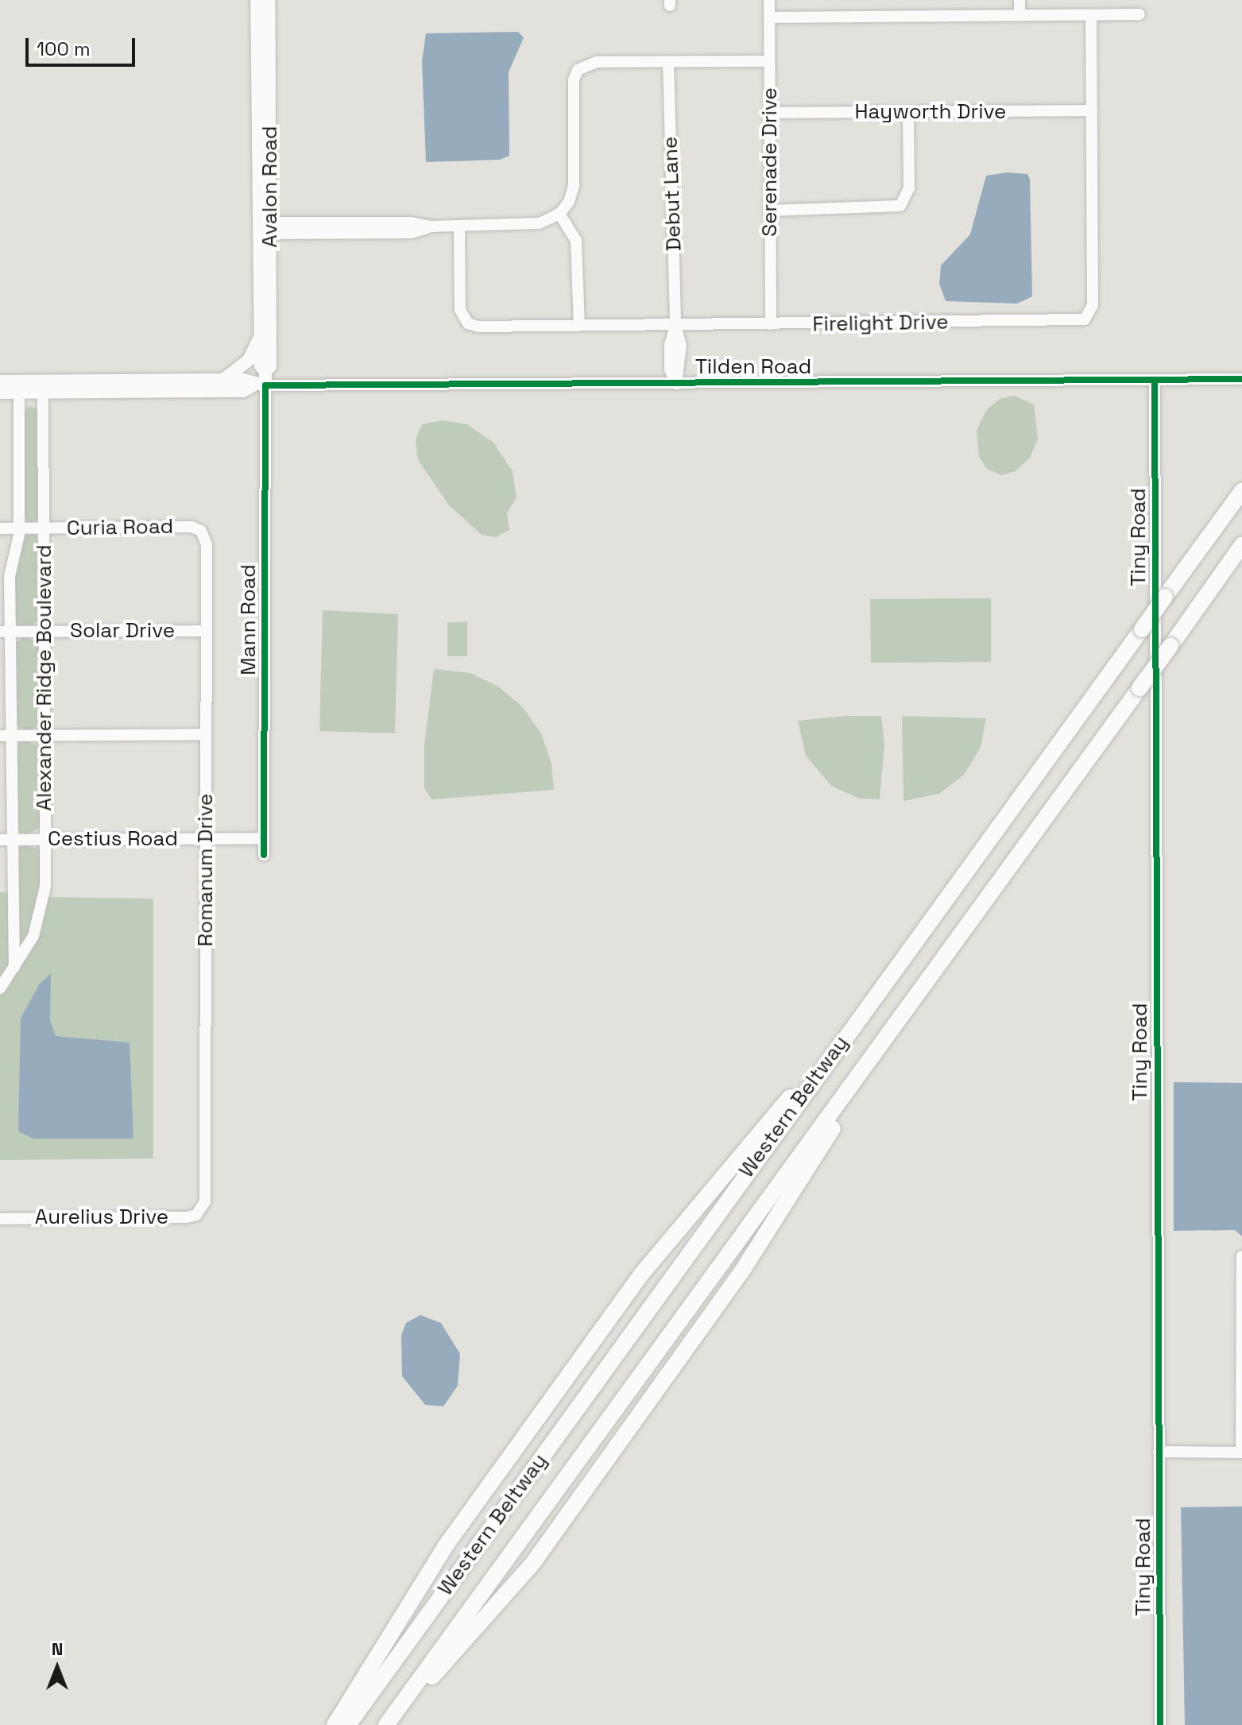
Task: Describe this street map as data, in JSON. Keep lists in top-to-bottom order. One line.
{"streets":{"highway":["Western Beltway"],"main road":["Avalon Road"],"street":["Hayworth Drive","Serenade Drive","Debut Lane","Firelight Drive","Tilden Road","Curia Road","Tiny Road","Mann Road","Solar Drive","Alexander Ridge Boulevard","Cestius Road","Romanum Drive","Aurelius Drive"]},"crossings":[["Hayworth Drive","Serenade Drive"],["Hayworth Drive","Firelight Drive"],["Serenade Drive","Firelight Drive"],["Avalon Road","Tilden Road"],["Avalon Road","Mann Road"],["Debut Lane","Firelight Drive"],["Debut Lane","Tilden Road"],["Tilden Road","Tiny Road"],["Tilden Road","Mann Road"],["Curia Road","Alexander Ridge Boulevard"],["Curia Road","Romanum Drive"],["Mann Road","Cestius Road"],["Solar Drive","Alexander Ridge Boulevard"],["Solar Drive","Romanum Drive"],["Alexander Ridge Boulevard","Cestius Road"],["Cestius Road","Romanum Drive"],["Romanum Drive","Aurelius Drive"]],"scale_bar":"100 m","north":"top"}
